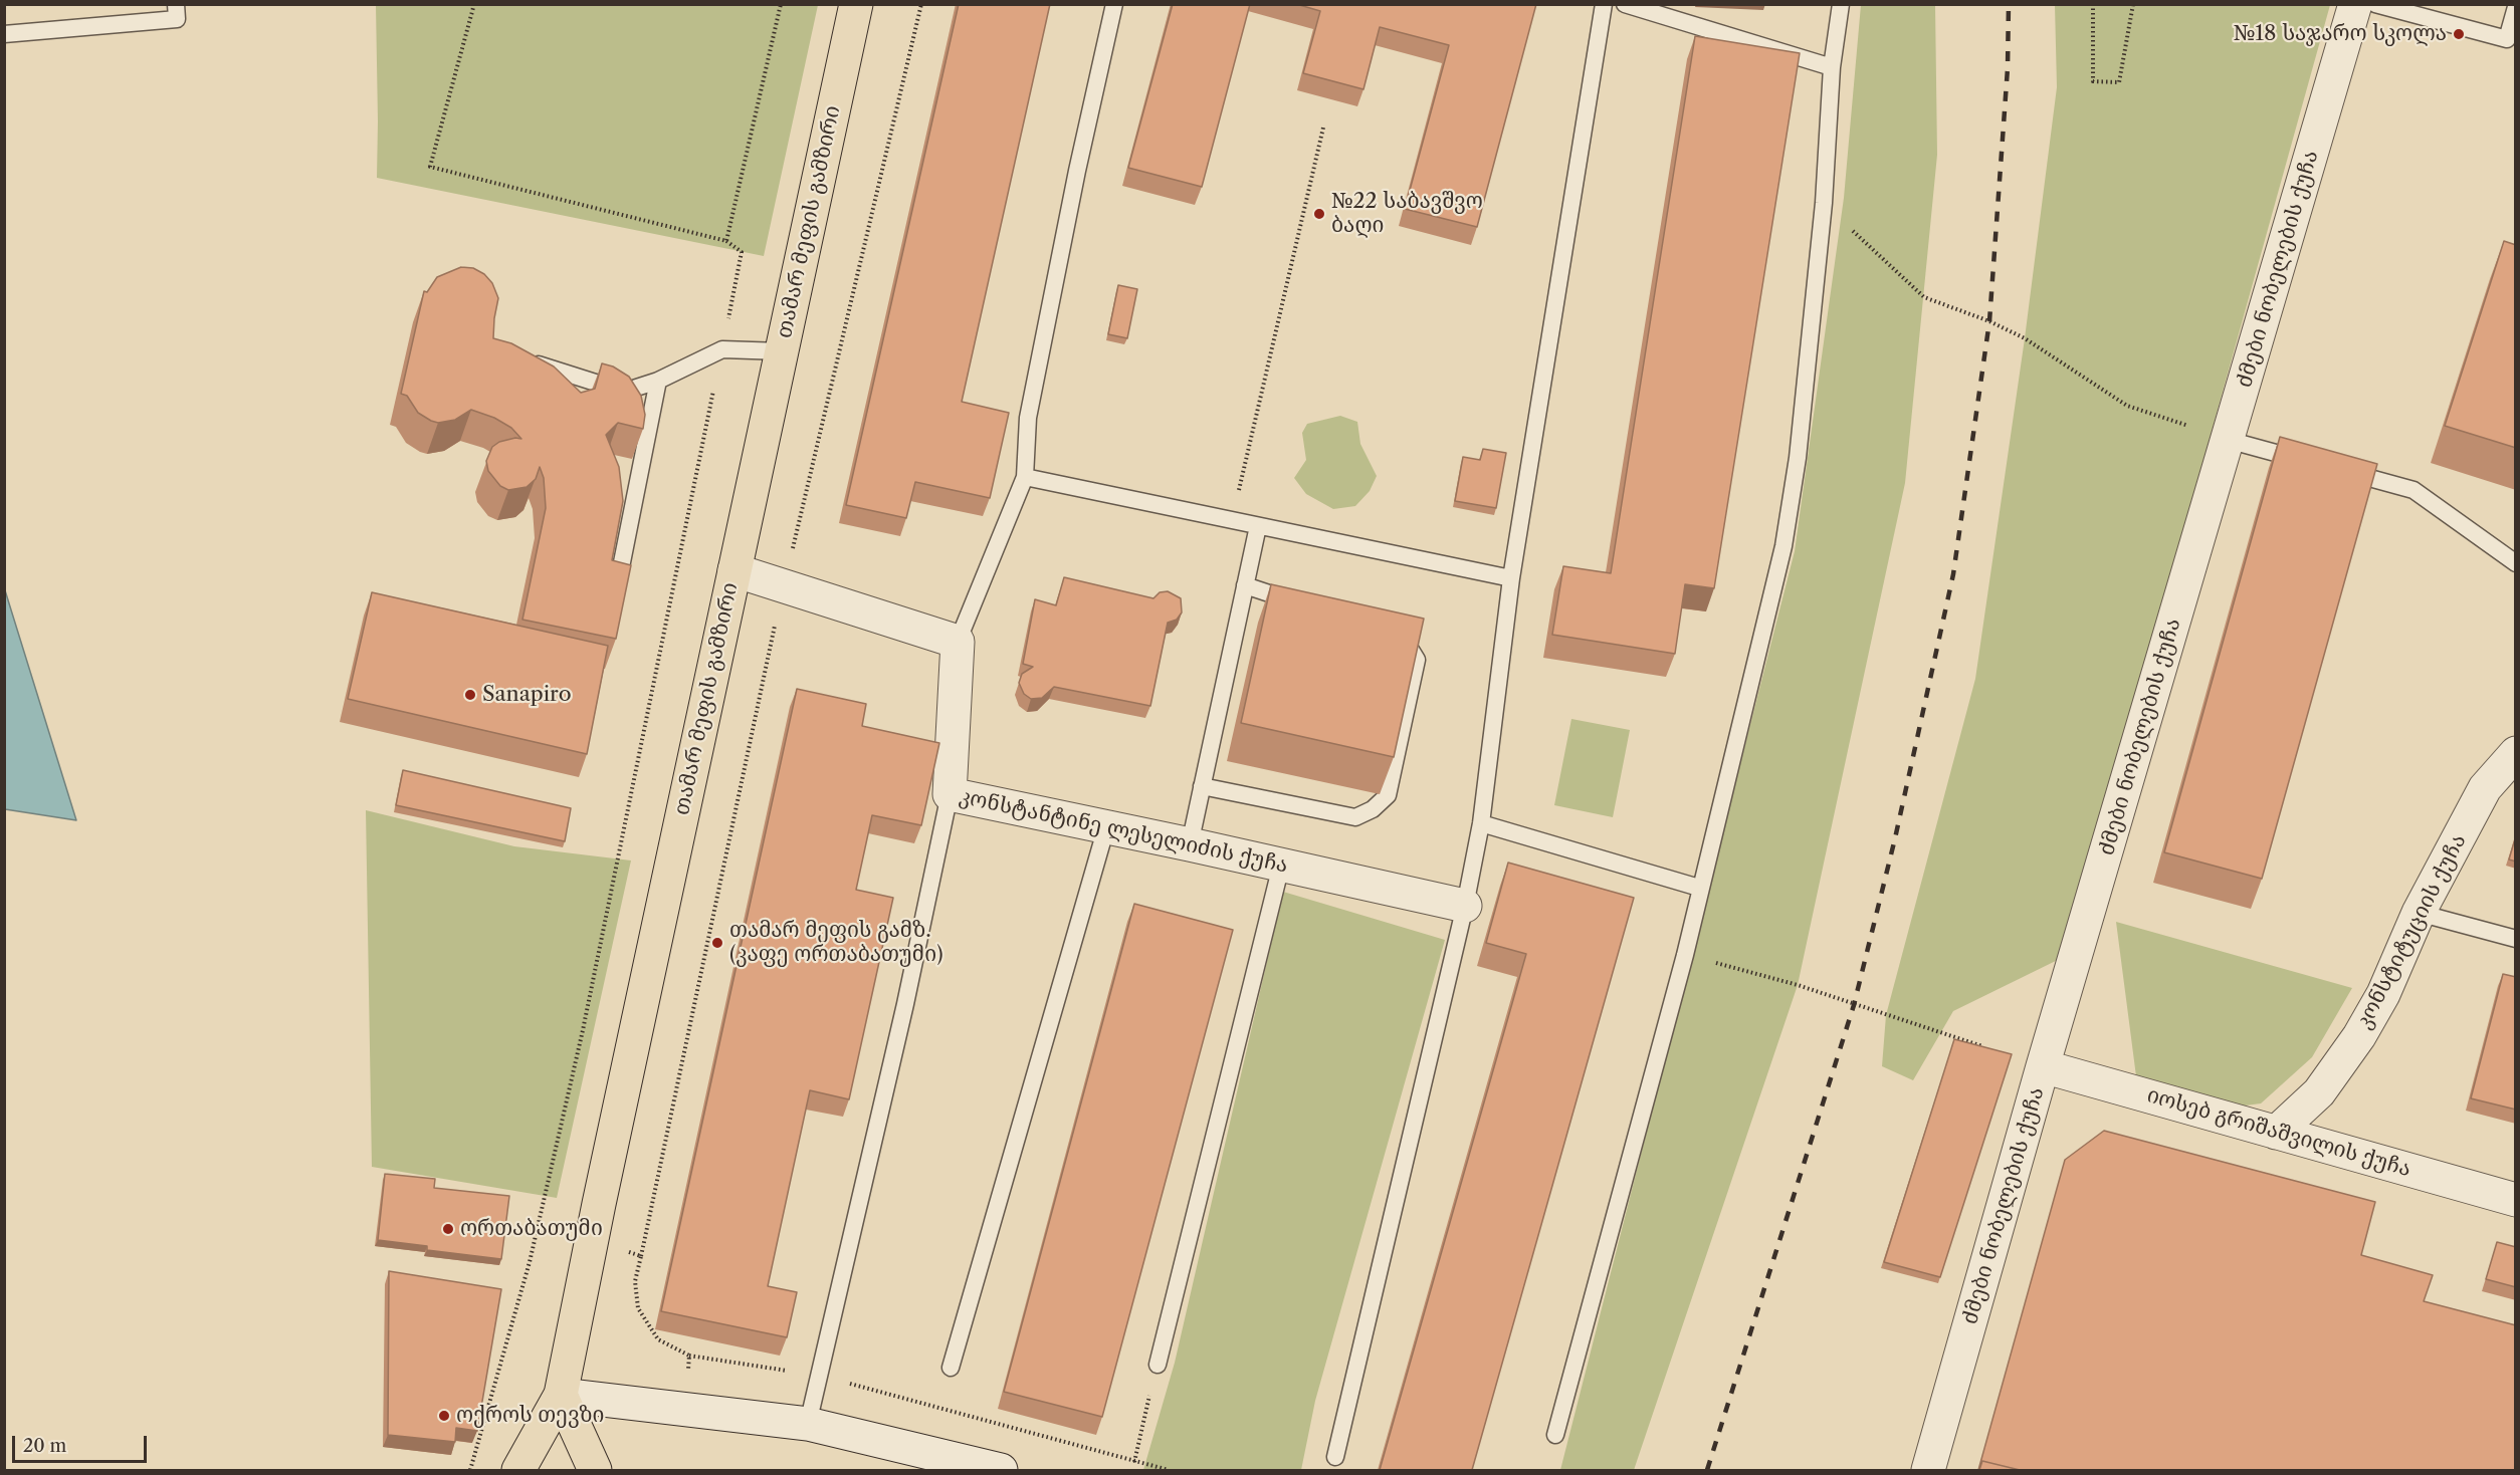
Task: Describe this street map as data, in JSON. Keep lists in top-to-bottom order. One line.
{"streets":{"main road":["თამარ მეფის გამზირი"],"street":["ძმები ნობელების ქუჩა","კონსტანტინე ლესელიძის ქუჩა","კონსტიტუციის ქუჩა","იოსებ გრიშაშვილის ქუჩა"]},"crossings":[["ძმები ნობელების ქუჩა","იოსებ გრიშაშვილის ქუჩა"],["კონსტიტუციის ქუჩა","იოსებ გრიშაშვილის ქუჩა"]],"places":["№18 საჯარო სკოლა","№22 საბავშვო ბაღი","Sanapiro","თამარ მეფის გამზ. (კაფე ორთაბათუმი)","ორთაბათუმი","ოქროს თევზი"],"scale_bar":"20 m"}
